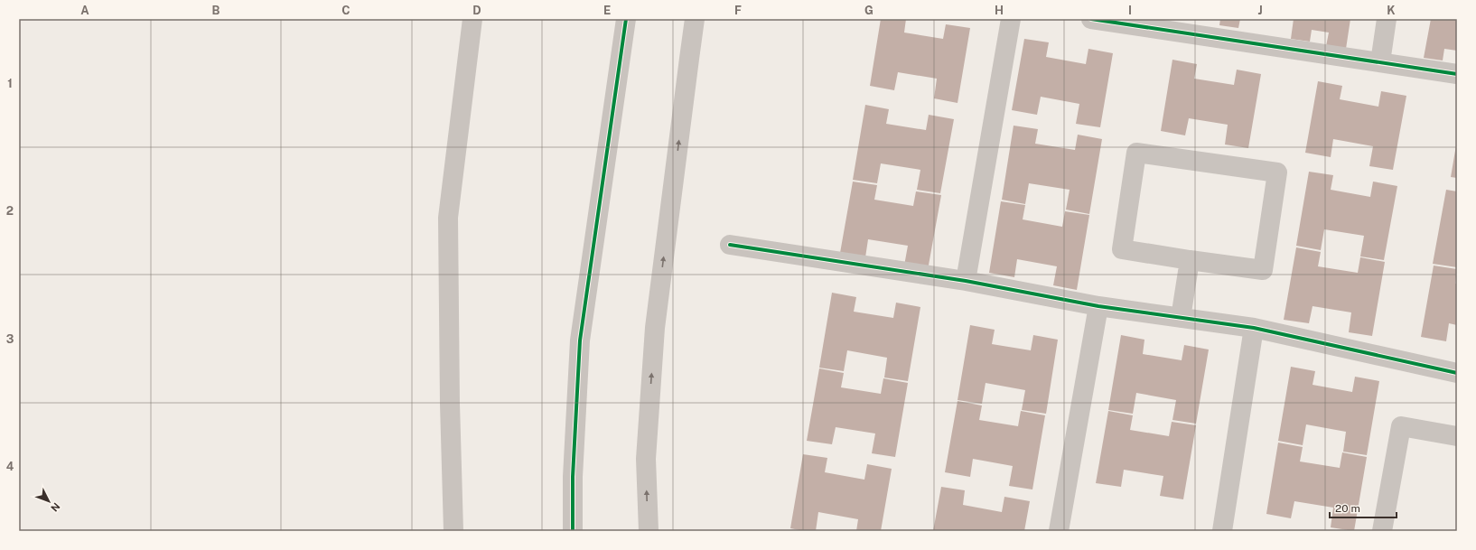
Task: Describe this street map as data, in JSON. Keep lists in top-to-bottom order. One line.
{"scale_bar":"20 m","north":"bottom right","grid":{"columns":["A","B","C","D","E","F","G","H","I","J","K"],"rows":["1","2","3","4"]}}
